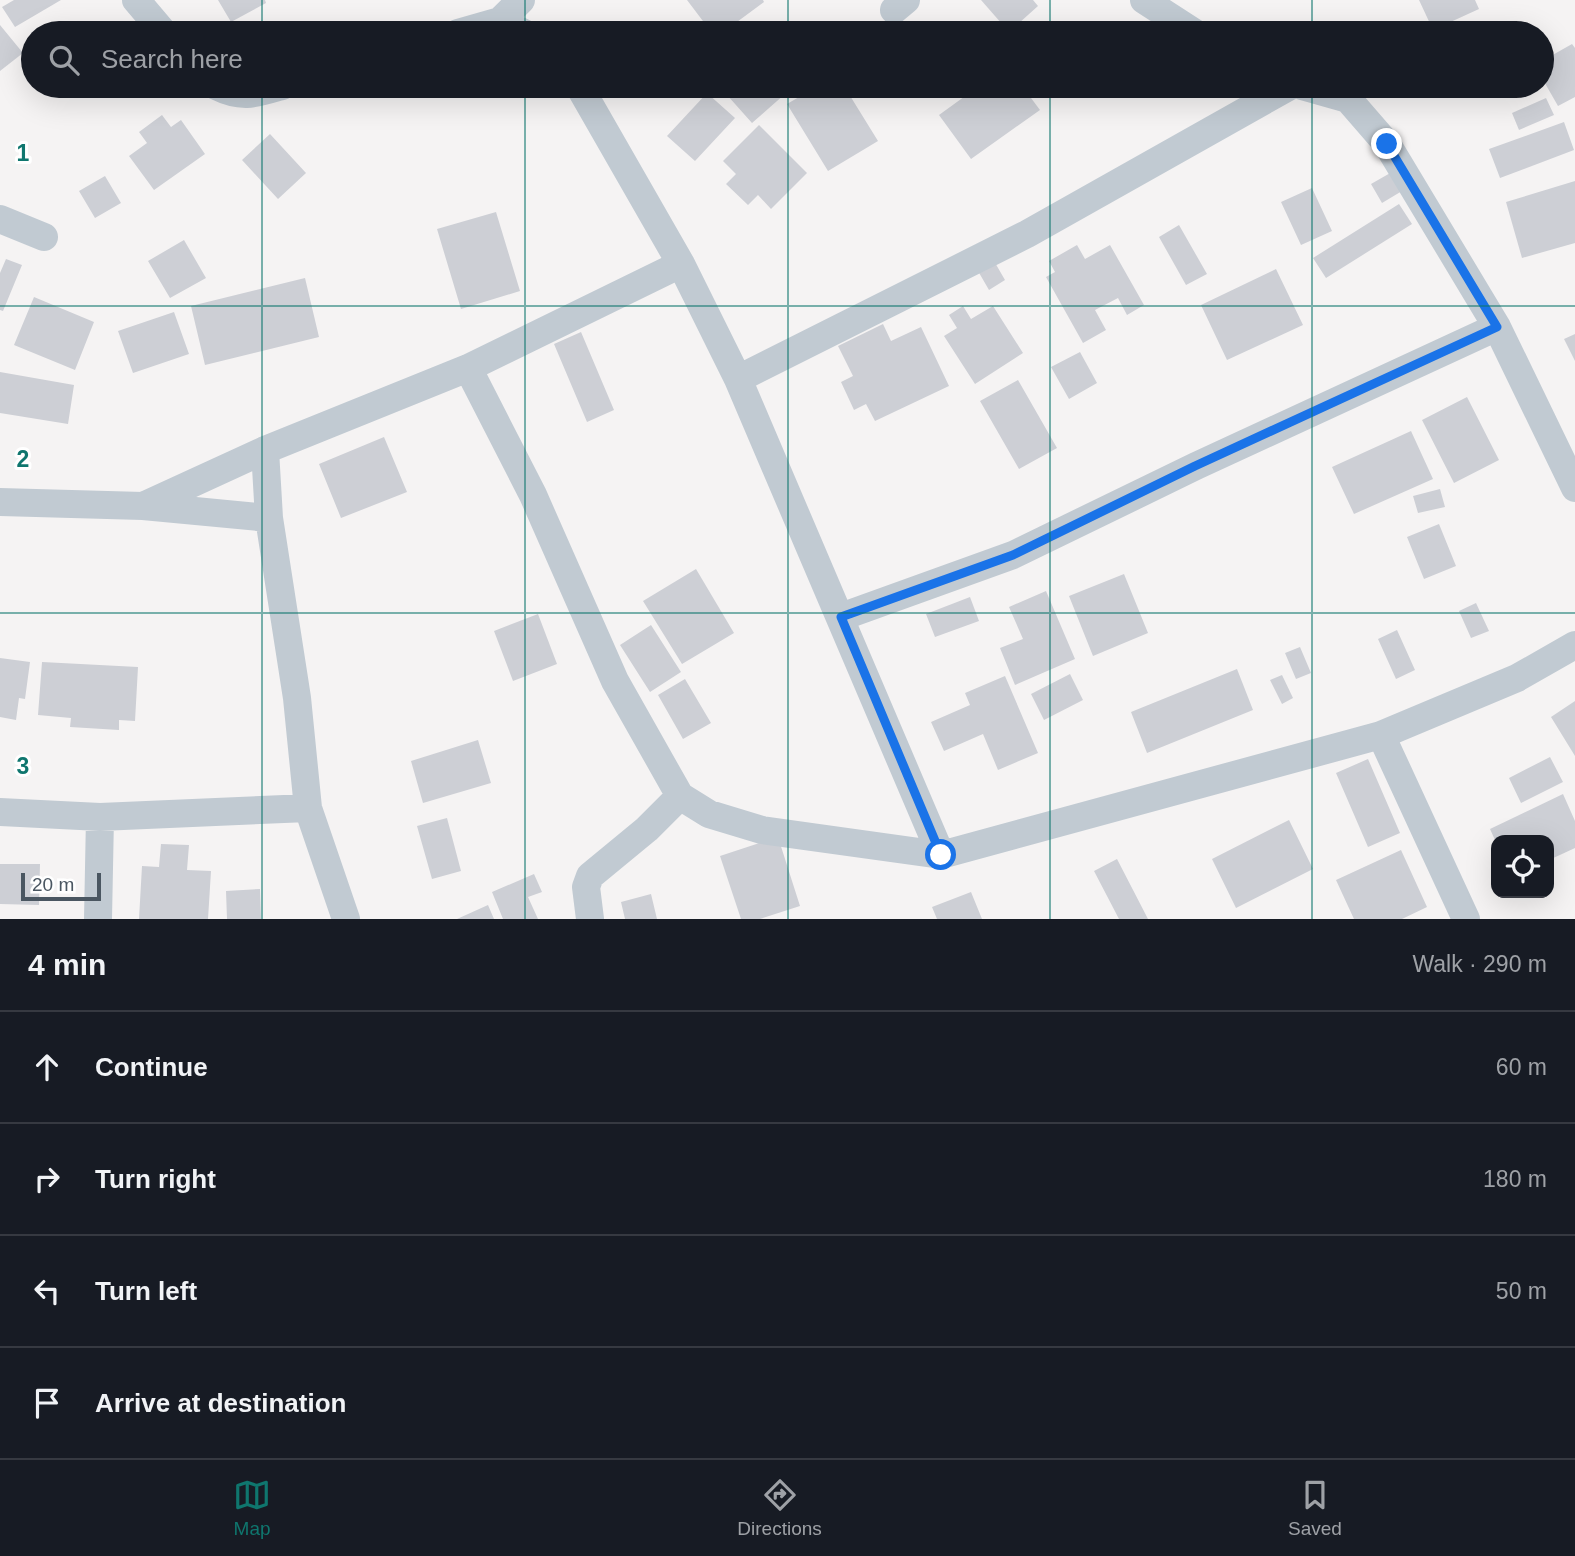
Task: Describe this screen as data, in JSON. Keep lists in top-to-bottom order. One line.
{"scale_bar":"20 m","page":{"search":"Search here","scale":"20 m","heading":["4 min","Walk · 290 m"],"list":[["Continue","60 m"],["Turn right","180 m"],["Turn left","50 m"],"Arrive at destination"],"nav":["Map","Directions","Saved"]},"grid":{"rows":["1","2","3"]}}
